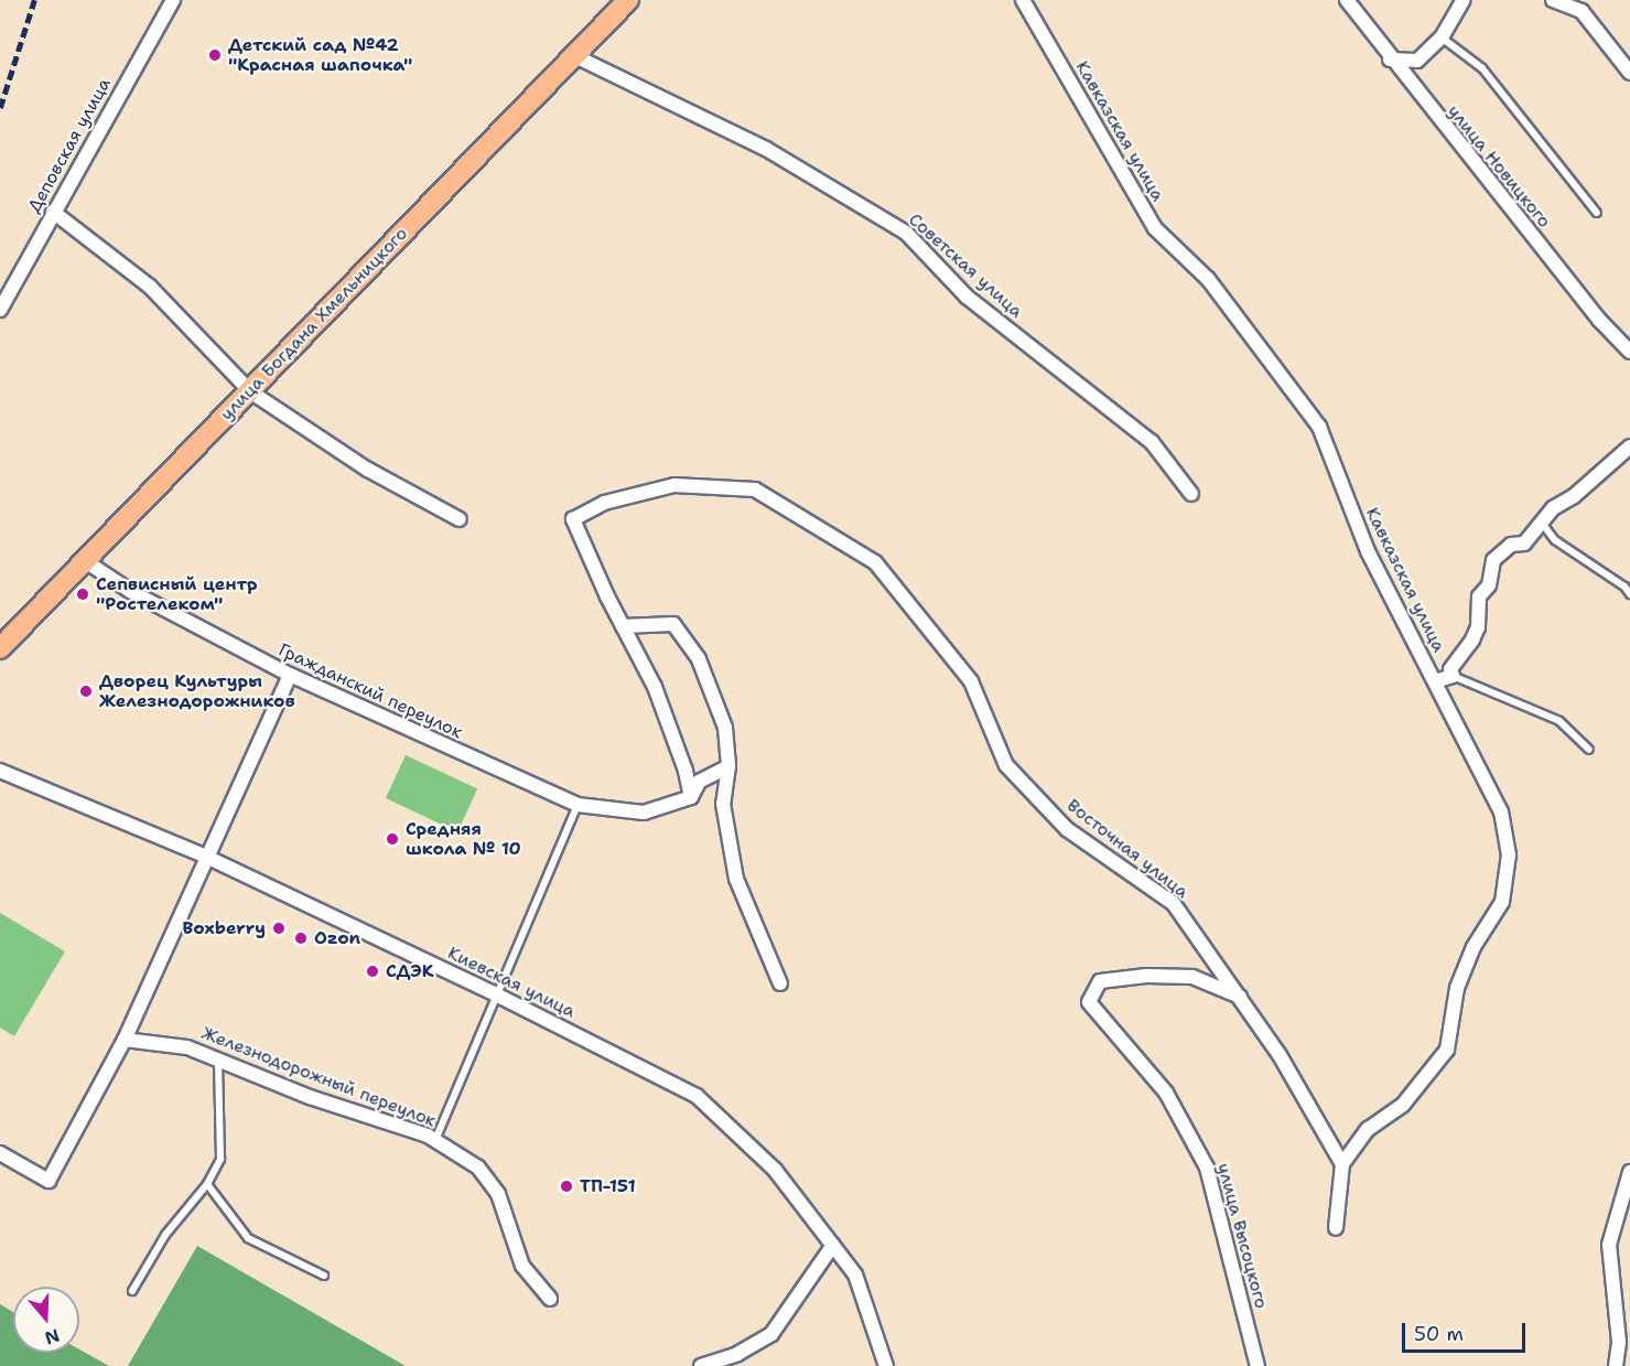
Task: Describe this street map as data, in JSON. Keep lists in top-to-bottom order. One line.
{"streets":{"main road":["улица Богдана Хмельницкого"],"street":["Кавказская улица","Деповская улица","улица Новицкого","Советская улица","Гражданский переулок","Восточная улица","Киевская улица","Железнодорожный переулок","улица Высоцкого"]},"crossings":[["Кавказская улица","Восточная улица"],["Советская улица","улица Богдана Хмельницкого"],["улица Богдана Хмельницкого","Гражданский переулок"],["Восточная улица","улица Высоцкого"]],"places":["Детский сад №42 \"Красная шапочка\"","Сепвисный центр \"Ростелеком\"","Дворец Культуры Железнодорожников","Средняя школа № 10","Boxberry","Ozon","СДЭК","ТП-151"],"scale_bar":"50 m","north":"bottom"}
